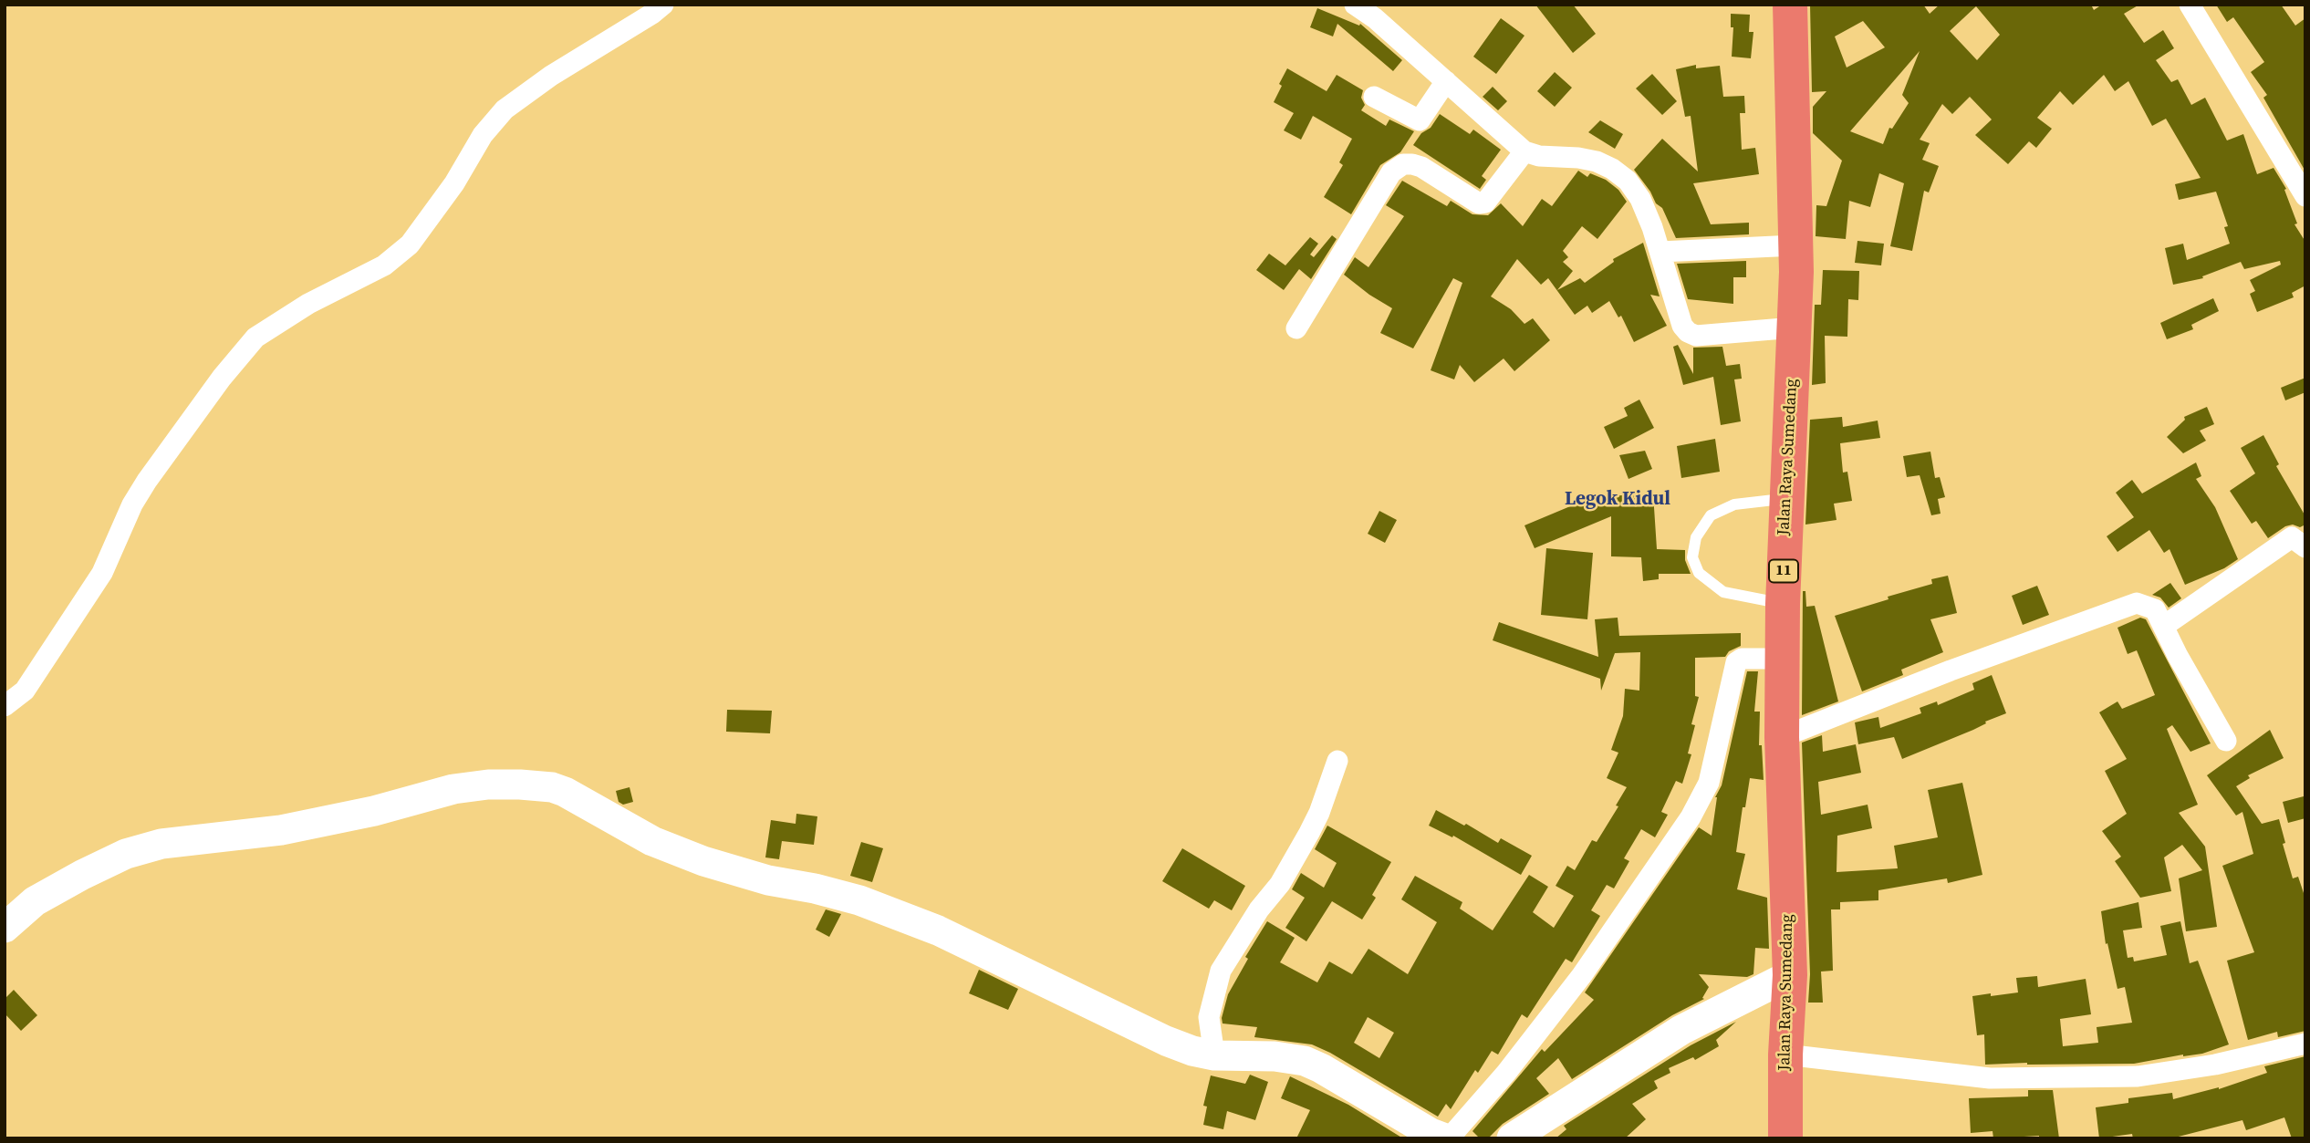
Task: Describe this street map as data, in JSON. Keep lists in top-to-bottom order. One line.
{"streets":{"highway":["Jalan Raya Sumedang","11"]},"districts":["Legok Kidul"]}
